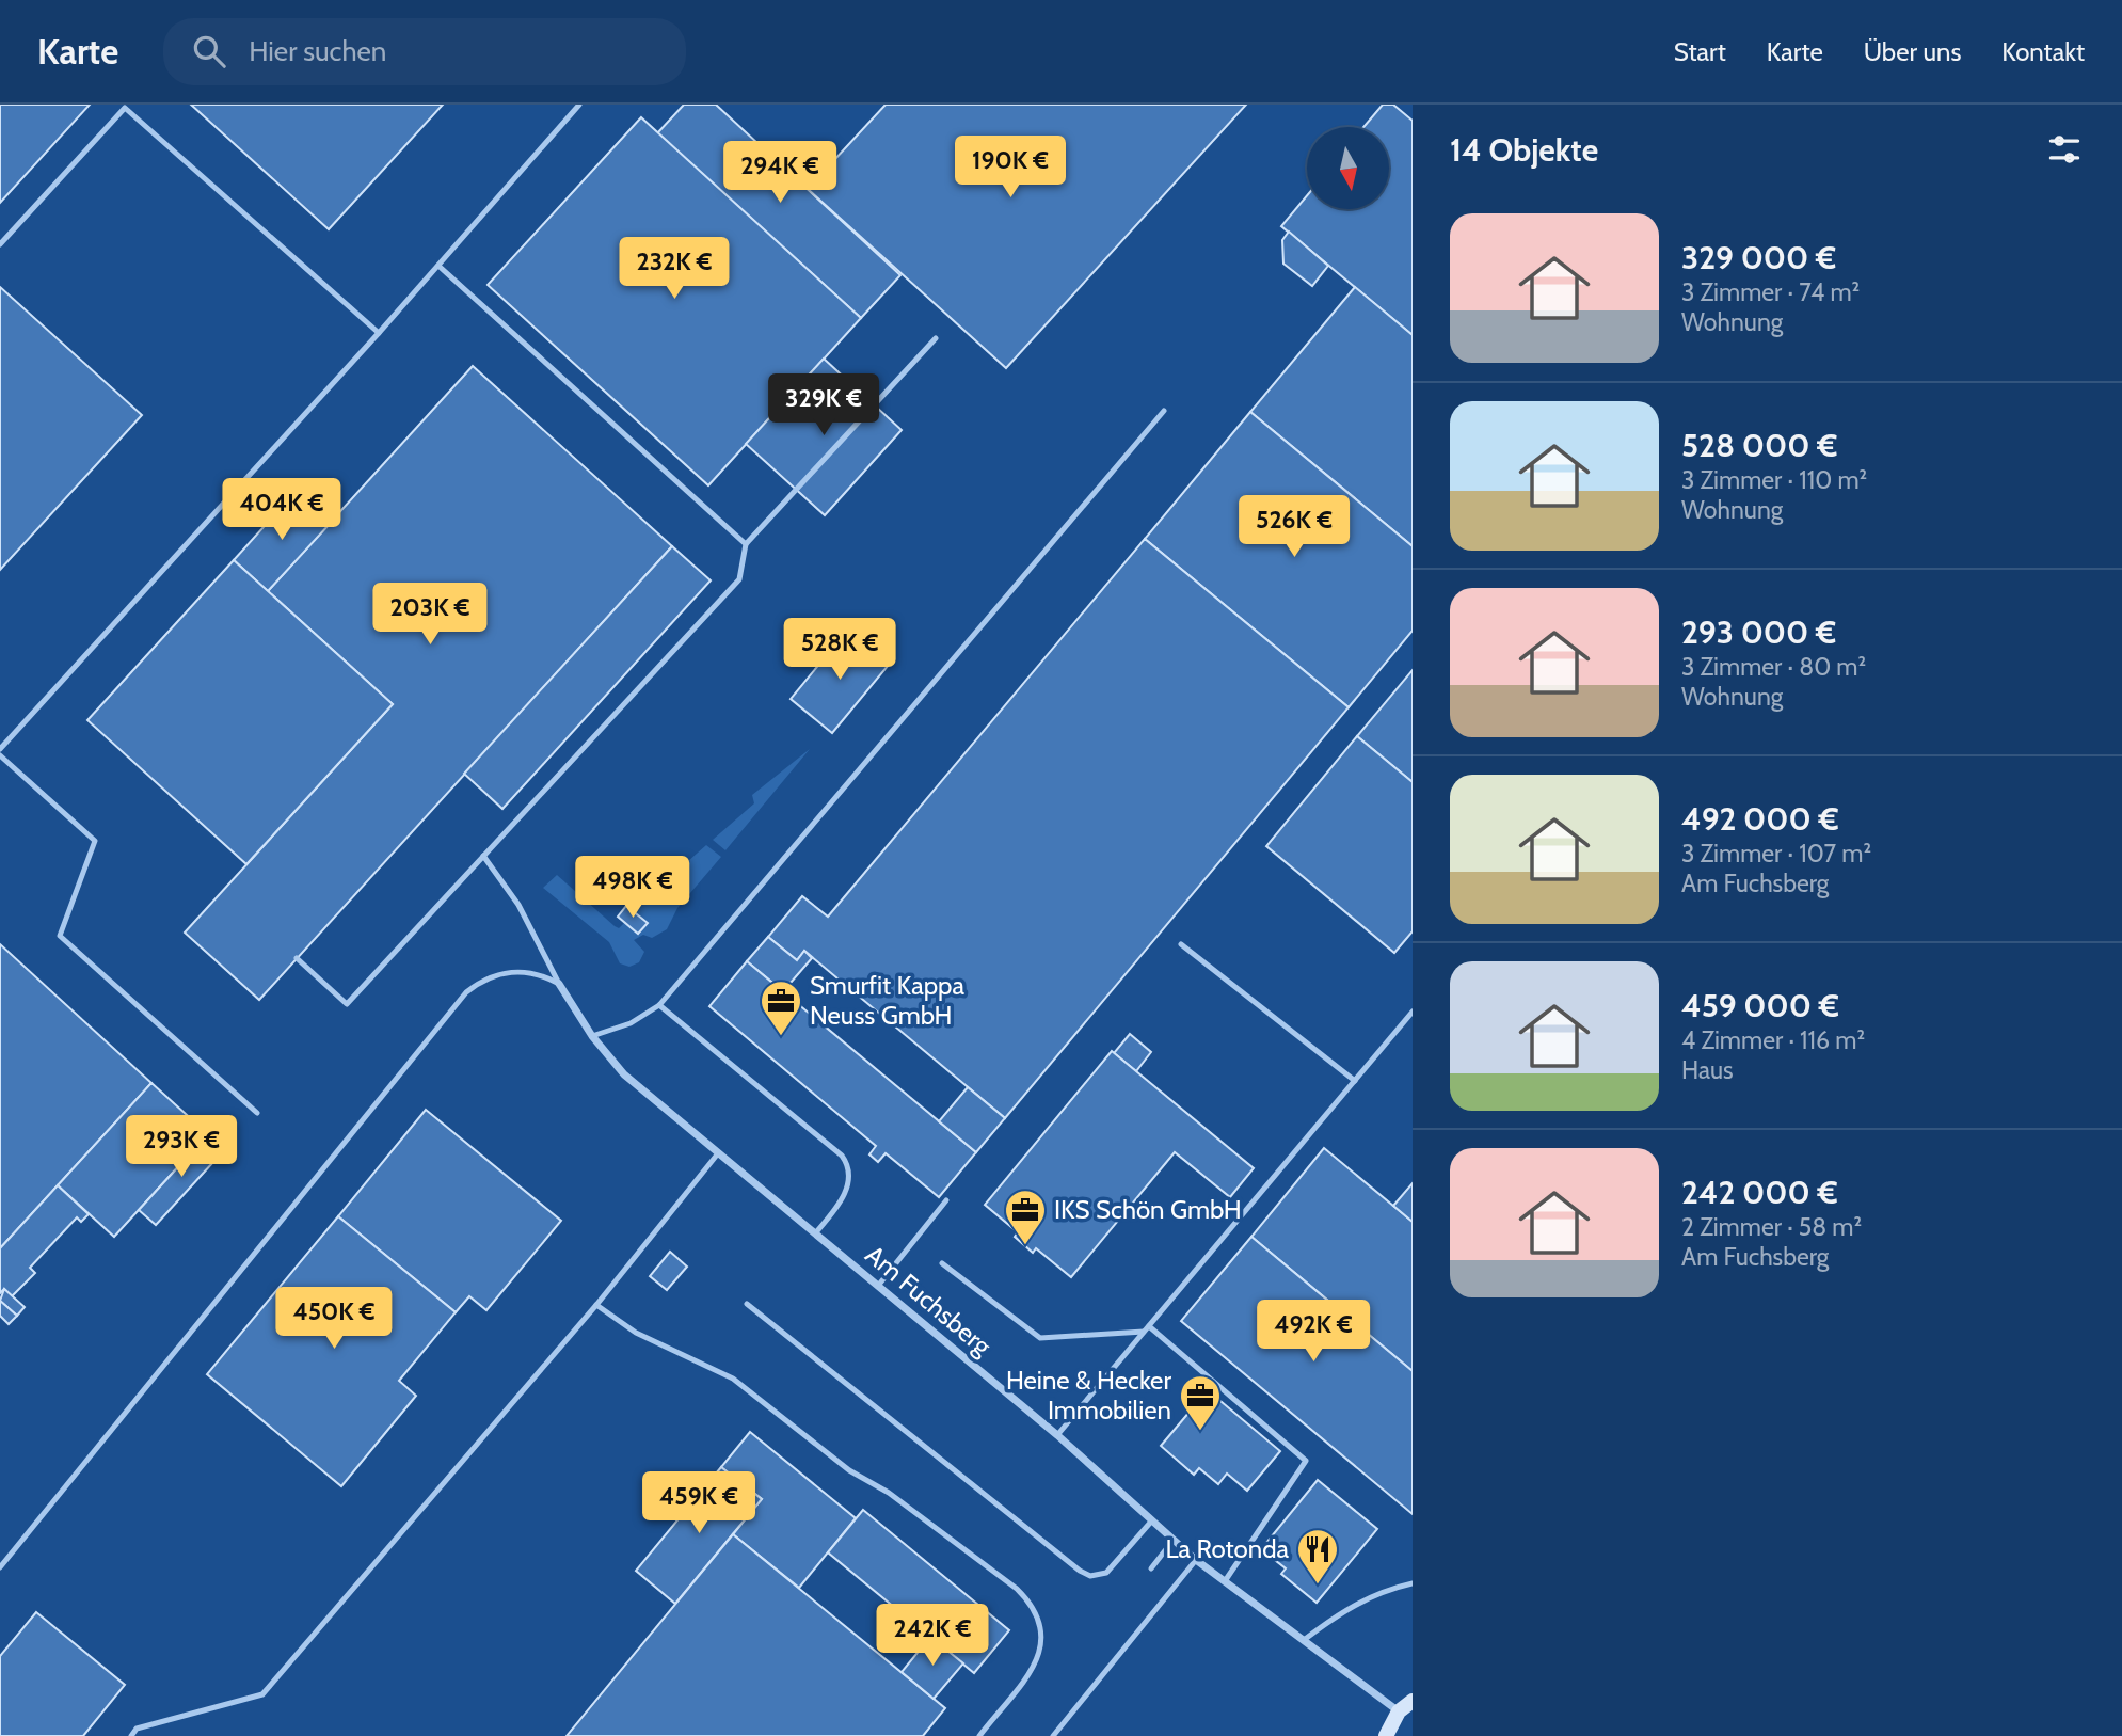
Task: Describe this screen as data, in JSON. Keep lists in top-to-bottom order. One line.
{"streets":{"street":["Am Fuchsberg"]},"places":{"office":["Smurfit Kappa Neuss GmbH","IKS Schön GmbH","Heine & Hecker Immobilien"],"restaurant":["La Rotonda"]},"north":"bottom","page":{"header":"Karte","search":"Hier suchen","nav":["Start","Karte","Über uns","Kontakt"],"heading":"14 Objekte","price":["190K €","294K €","232K €","329K €","404K €","526K €","203K €","528K €","498K €","293K €","450K €","492K €","459K €","242K €"],"list":[{"name":"329 000 €","note":"3 Zimmer · 74 m² · Wohnung"},{"name":"528 000 €","note":"3 Zimmer · 110 m² · Wohnung"},{"name":"293 000 €","note":"3 Zimmer · 80 m² · Wohnung"},{"name":"492 000 €","note":"3 Zimmer · 107 m² · Am Fuchsberg"},{"name":"459 000 €","note":"4 Zimmer · 116 m² · Haus"},{"name":"242 000 €","note":"2 Zimmer · 58 m² · Am Fuchsberg"}]}}
